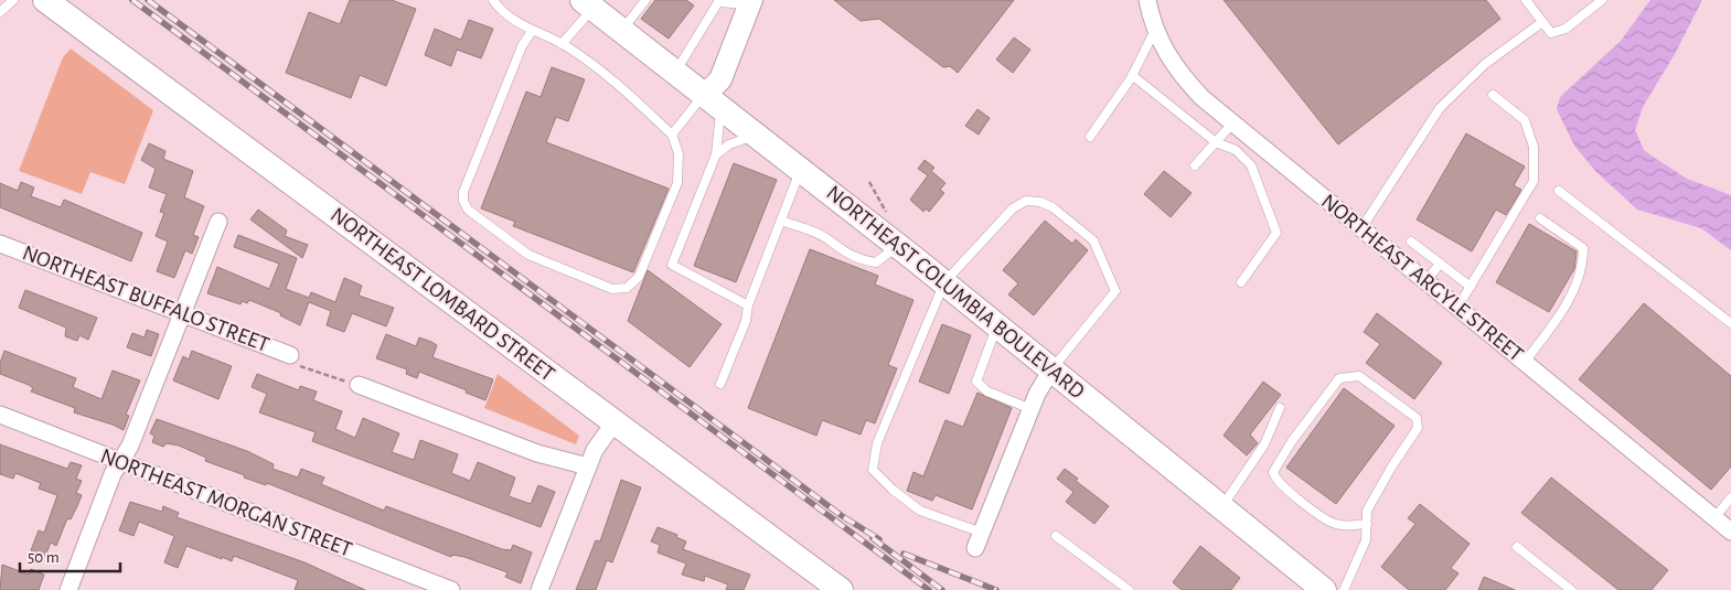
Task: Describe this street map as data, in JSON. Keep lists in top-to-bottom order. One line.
{"streets":{"main road":["NORTHEAST COLUMBIA BOULEVARD","NORTHEAST LOMBARD STREET"],"street":["NORTHEAST ARGYLE STREET","NORTHEAST BUFFALO STREET","NORTHEAST MORGAN STREET"]},"scale_bar":"50 m"}
